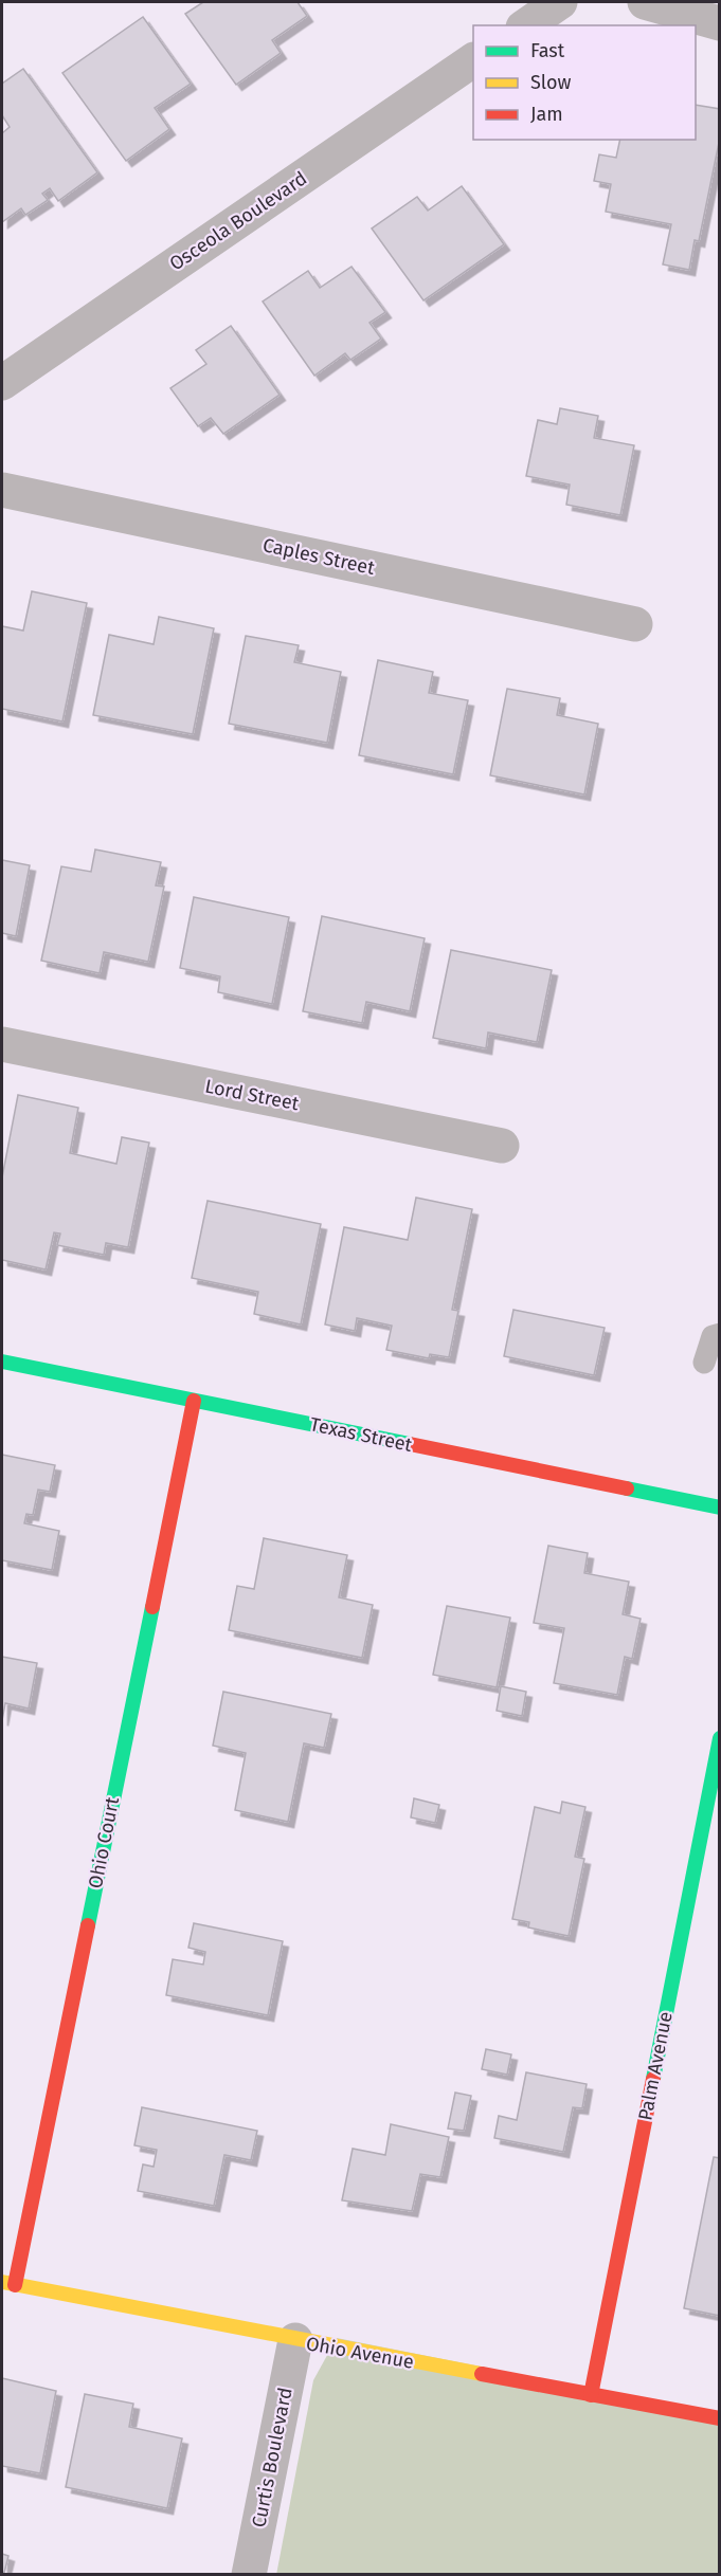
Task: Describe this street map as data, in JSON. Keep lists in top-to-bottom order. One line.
{"streets":{"street":["Osceola Boulevard","Caples Street","Lord Street","Texas Street","Ohio Court","Palm Avenue","Ohio Avenue","Curtis Boulevard"]},"crossings":[["Texas Street","Ohio Court"],["Ohio Court","Ohio Avenue"],["Palm Avenue","Ohio Avenue"],["Ohio Avenue","Curtis Boulevard"]],"legend":["Fast","Slow","Jam"]}
